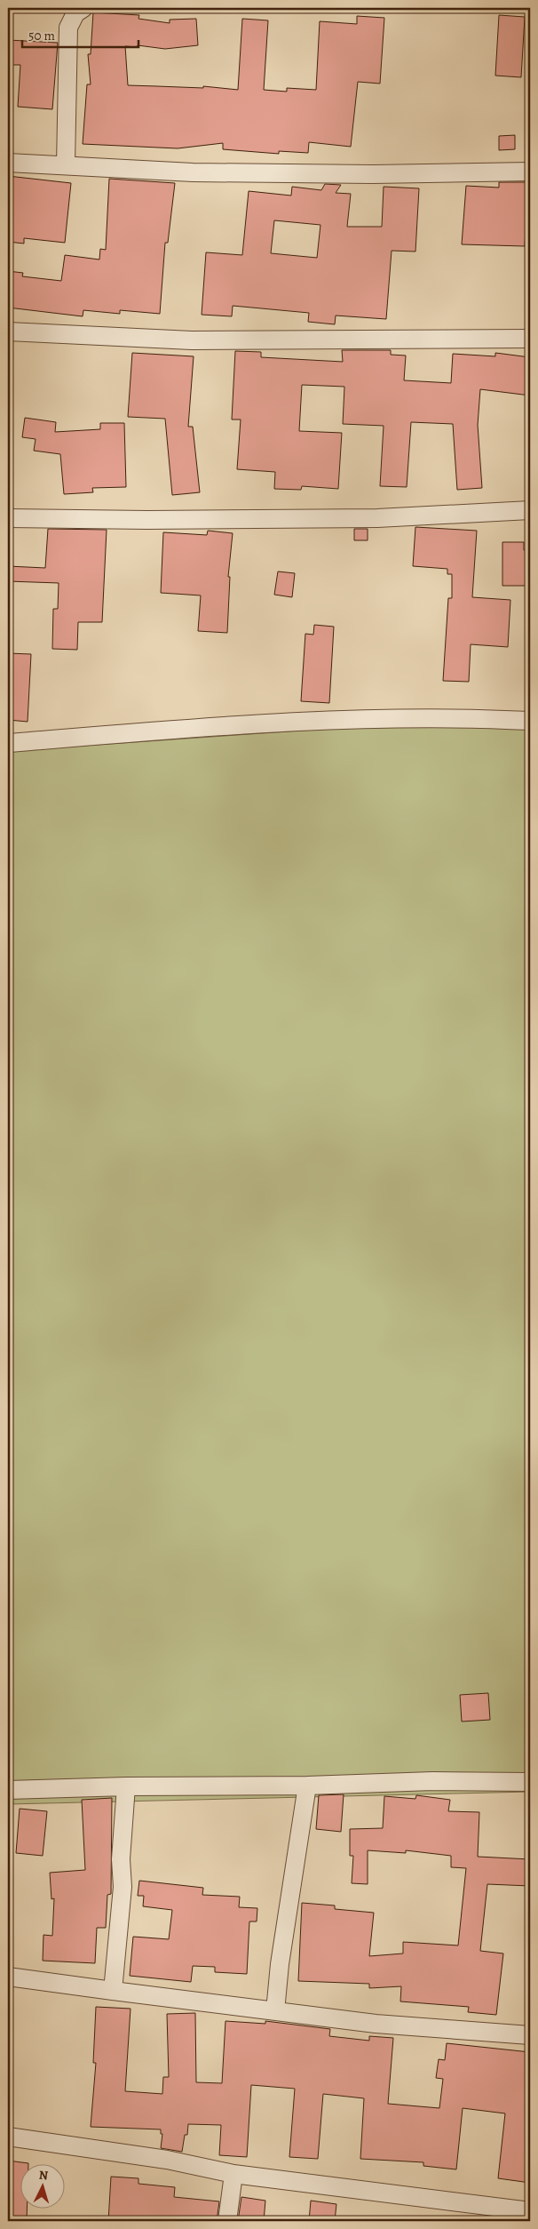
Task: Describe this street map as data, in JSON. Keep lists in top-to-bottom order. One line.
{"scale_bar":"50 m","north":"top"}
